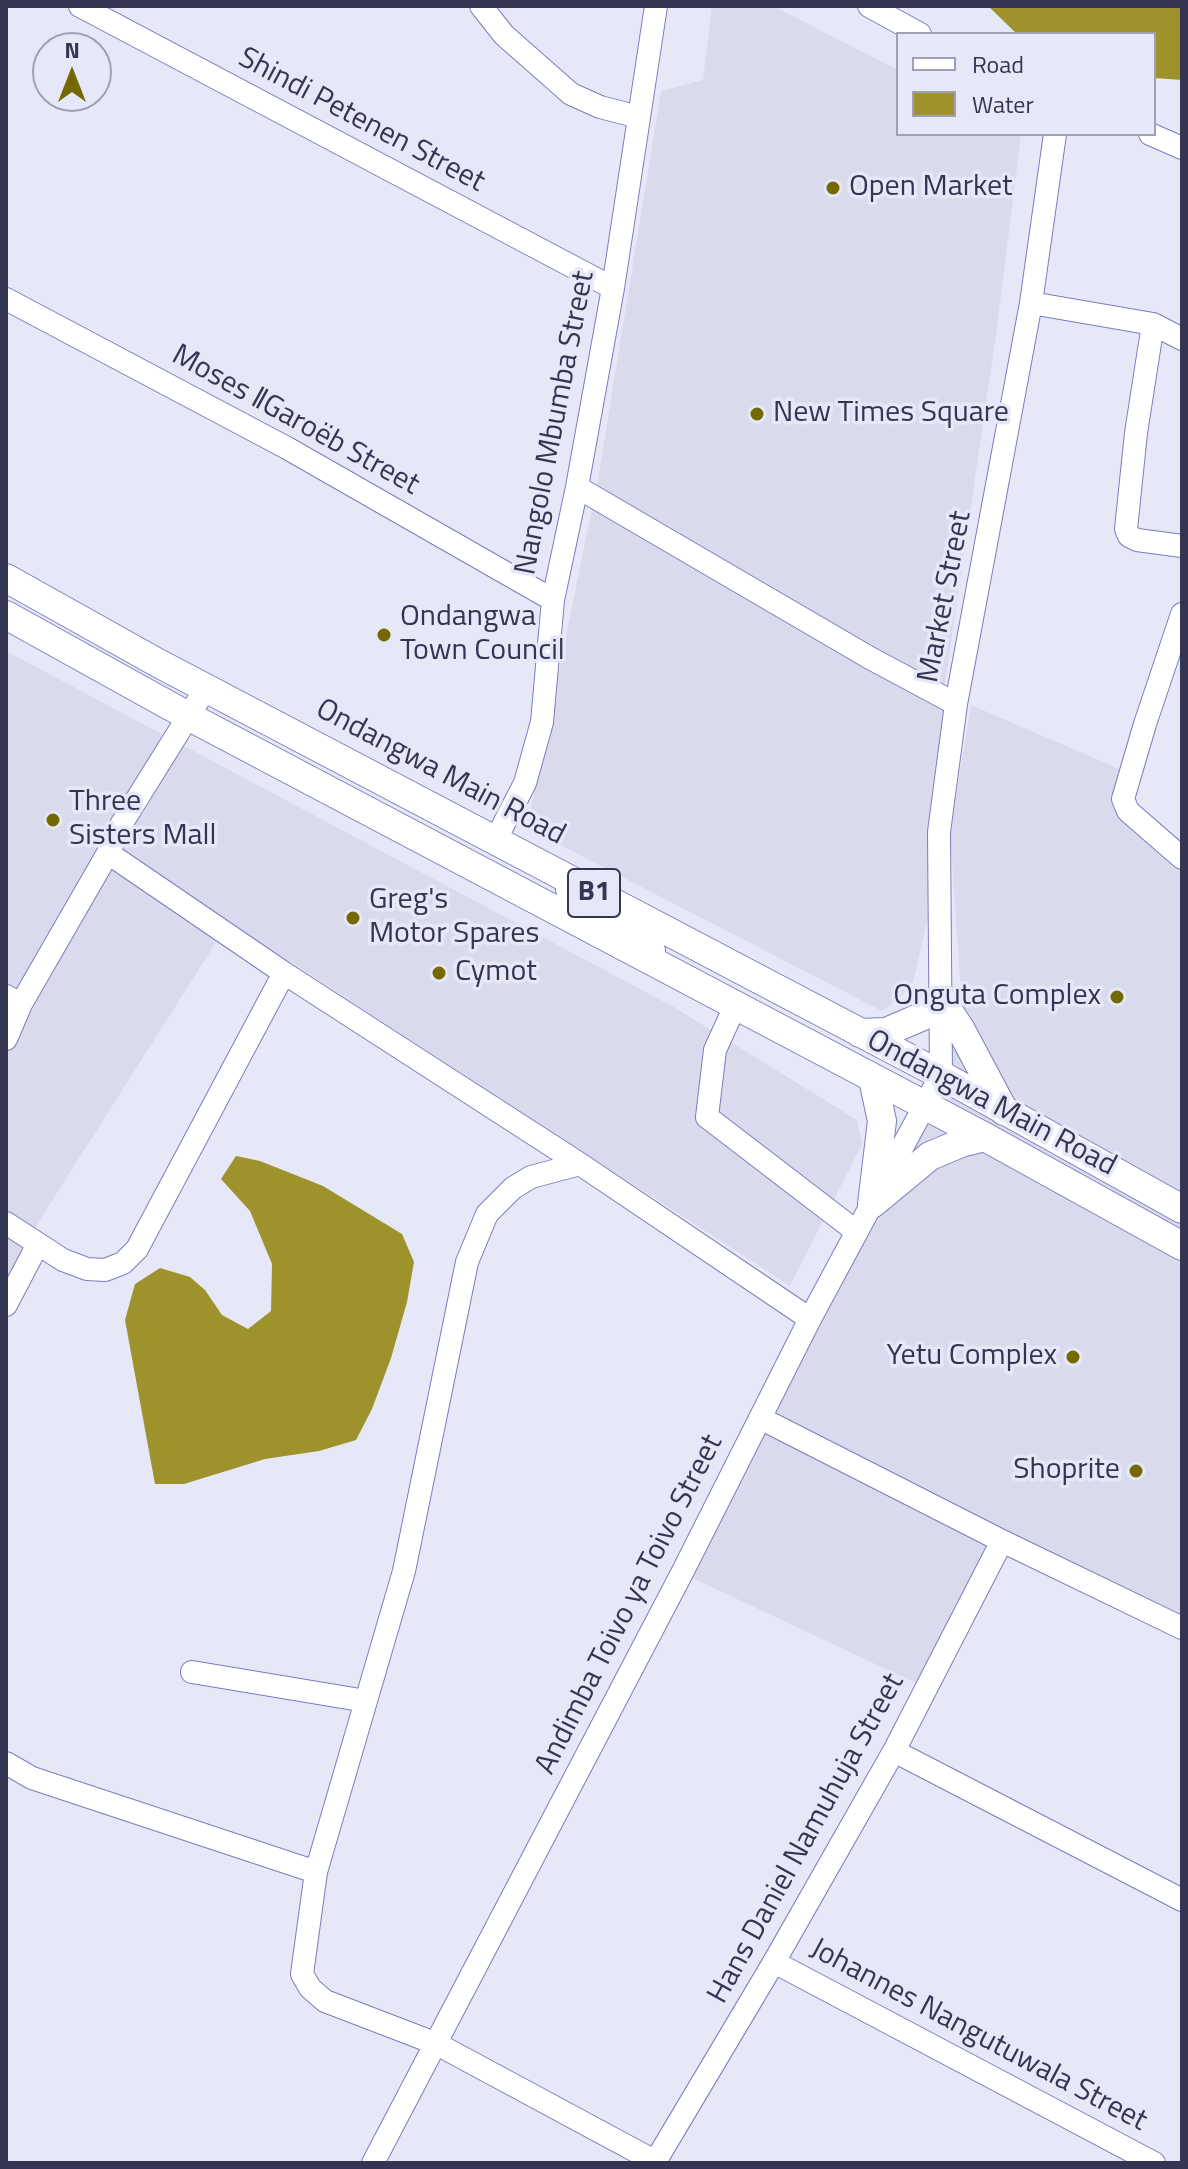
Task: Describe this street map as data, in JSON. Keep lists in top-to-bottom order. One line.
{"streets":{"main road":["Ondangwa Main Road","B1"],"street":["Shindi Petenen Street","Moses ǁGaroëb Street","Nangolo Mbumba Street","Market Street","Andimba Toivo ya Toivo Street","Hans Daniel Namuhuja Street","Johannes Nangutuwala Street"]},"crossings":[["Shindi Petenen Street","Nangolo Mbumba Street"],["Moses ǁGaroëb Street","Nangolo Mbumba Street"],["Nangolo Mbumba Street","Ondangwa Main Road"],["Market Street","Ondangwa Main Road"],["Market Street","Andimba Toivo ya Toivo Street"],["Ondangwa Main Road","Andimba Toivo ya Toivo Street"],["Hans Daniel Namuhuja Street","Johannes Nangutuwala Street"]],"places":["Open Market","New Times Square","Ondangwa Town Council","Three Sisters Mall","Greg's Motor Spares","Cymot","Onguta Complex","Yetu Complex","Shoprite"],"legend":["Road","Water"],"north":"top"}
